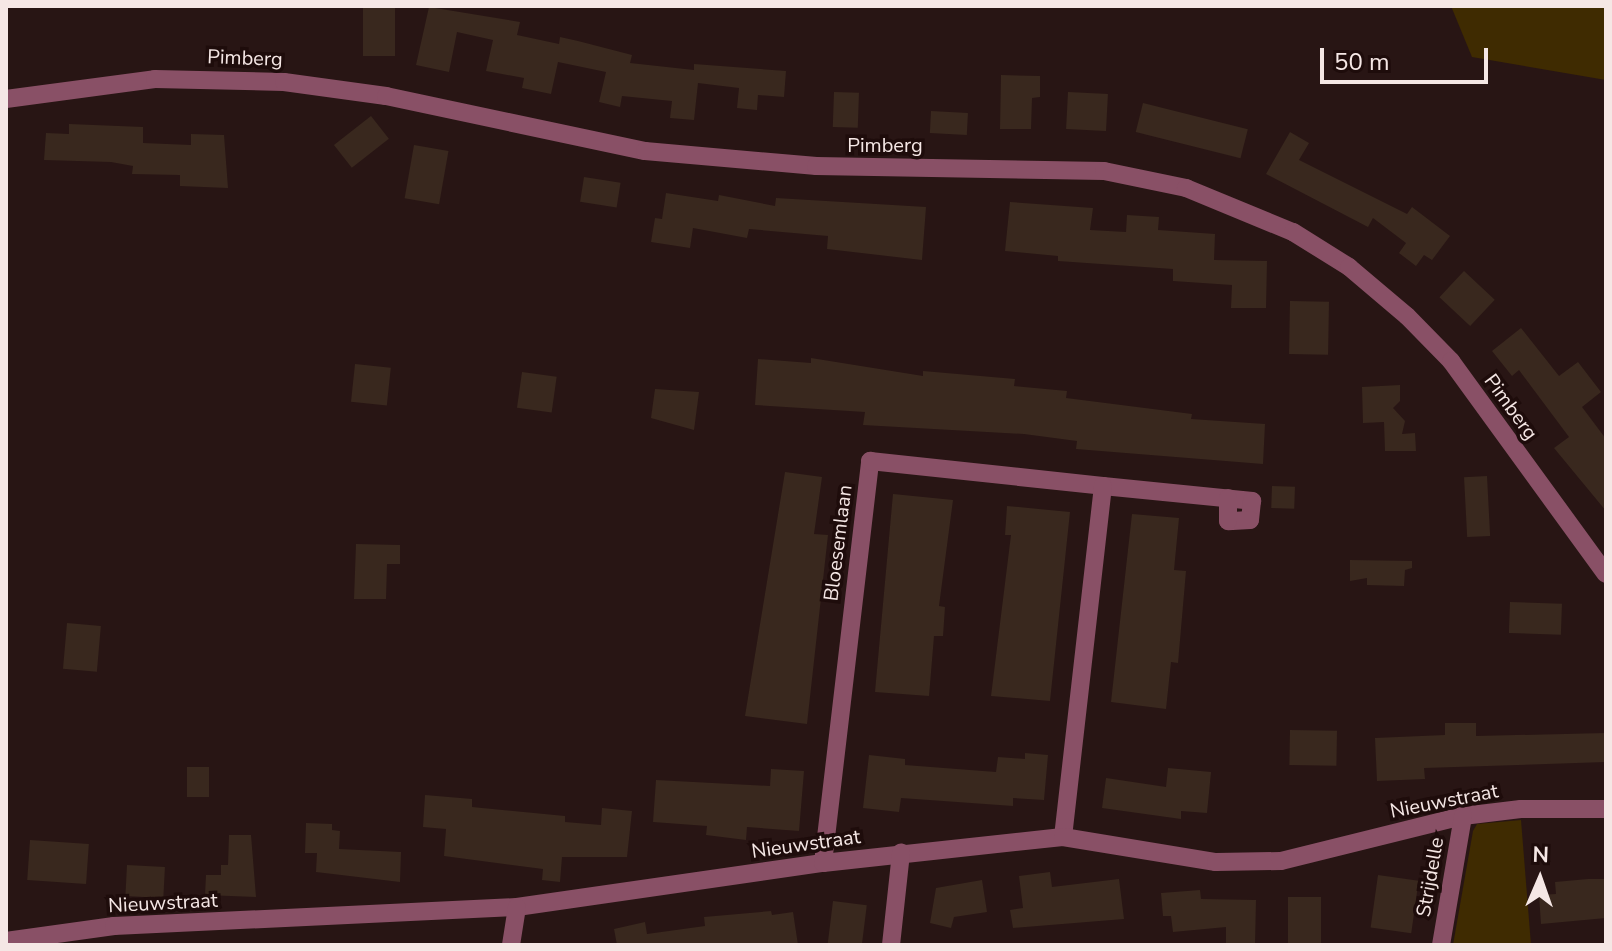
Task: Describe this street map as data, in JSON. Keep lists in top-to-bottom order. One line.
{"streets":{"street":["Pimberg","Bloesemlaan","Nieuwstraat","Strijdelle"]},"crossings":[["Bloesemlaan","Nieuwstraat"],["Nieuwstraat","Strijdelle"]],"scale_bar":"50 m","north":"top"}
